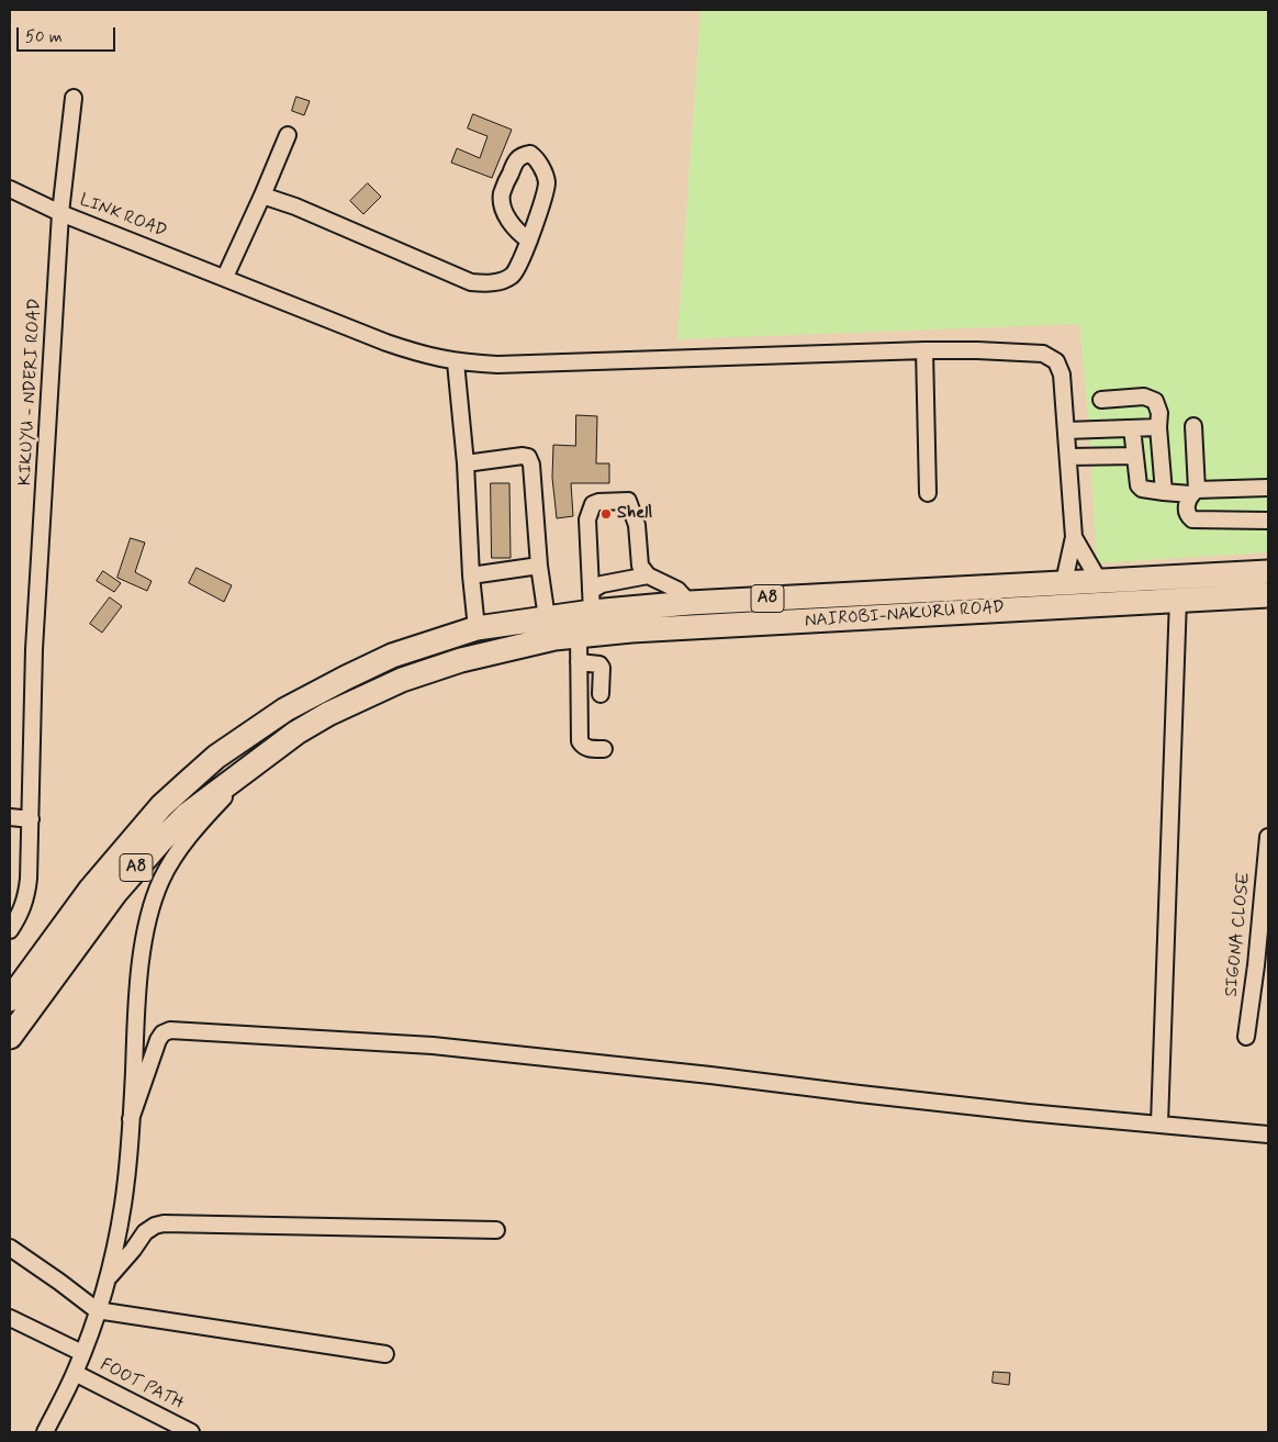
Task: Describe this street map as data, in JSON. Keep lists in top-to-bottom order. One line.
{"streets":{"highway":["A8","NAIROBI-NAKURU ROAD"],"street":["LINK ROAD","KIKUYU - NDERI ROAD","SIGONA CLOSE","FOOT PATH"]},"crossings":[["LINK ROAD","KIKUYU - NDERI ROAD"],["A8","NAIROBI-NAKURU ROAD"]],"places":["Shell"],"scale_bar":"50 m"}
